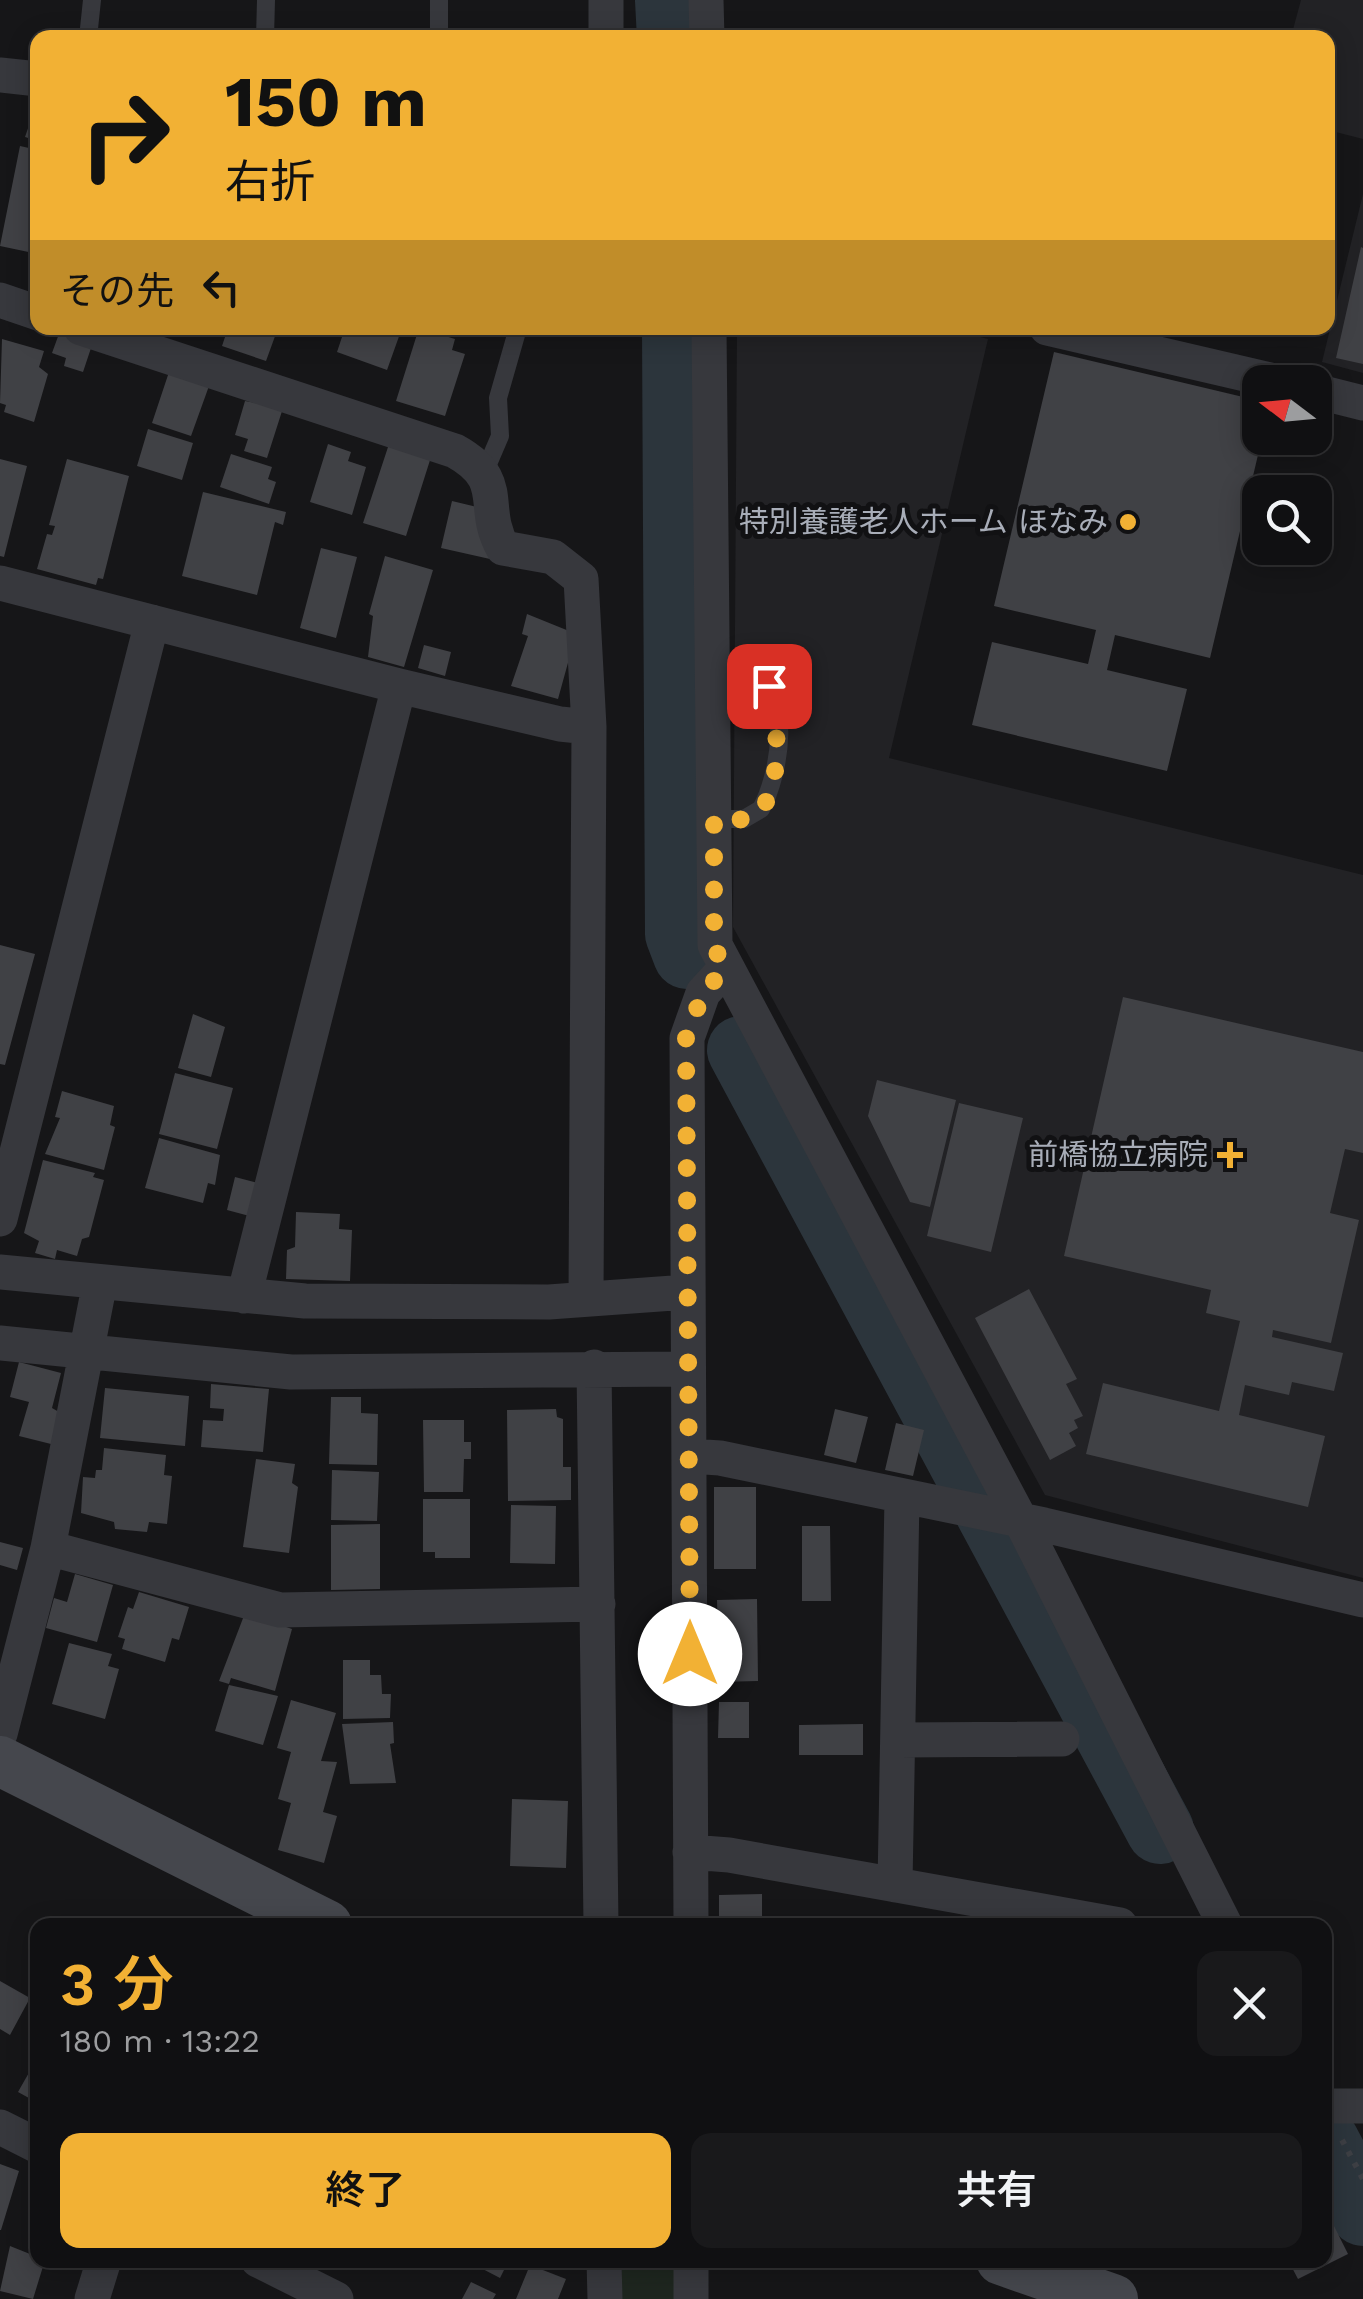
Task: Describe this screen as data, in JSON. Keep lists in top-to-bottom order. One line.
{"places":{"other":["特別養護老人ホーム ほなみ"],"health":["前橋協立病院"]},"north":"left","page":{"turn":["150 m","右折"],"then":"その先","heading":["3 分","180 m · 13:22"],"buttons":["終了","共有"]}}
